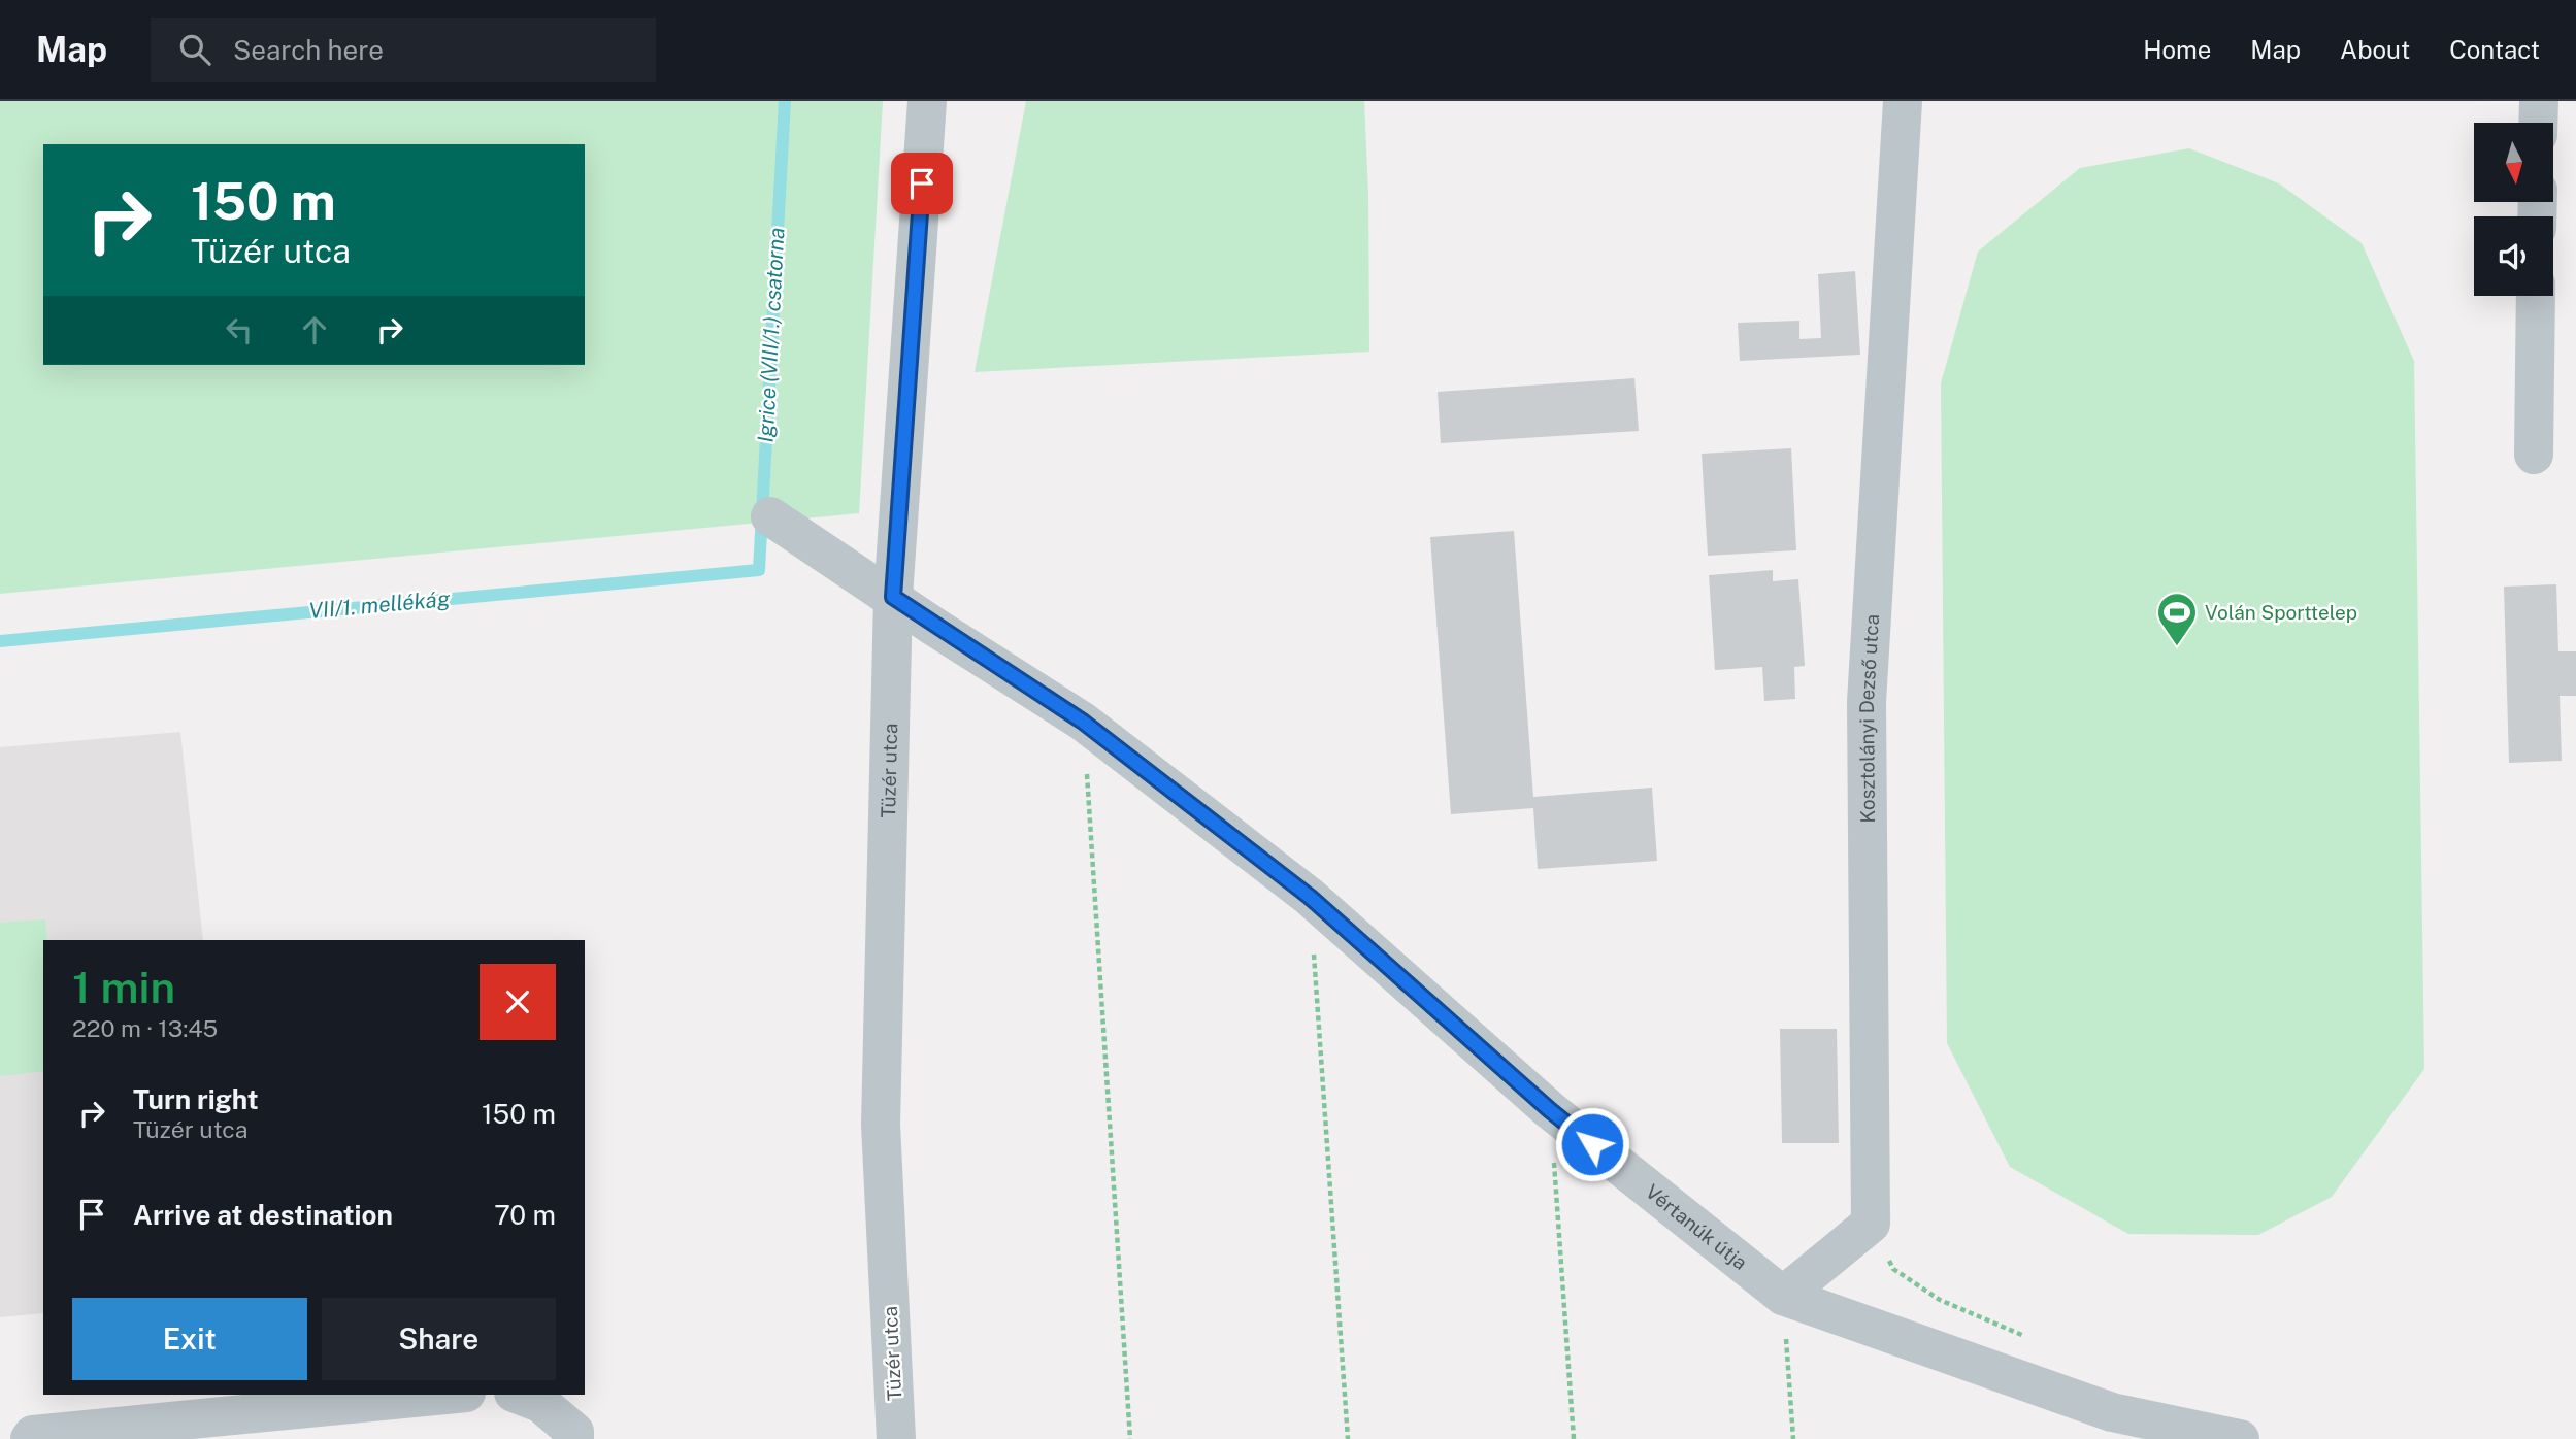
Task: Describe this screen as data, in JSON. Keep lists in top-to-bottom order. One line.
{"streets":{"street":["Kosztolányi Dezső utca","Tüzér utca","Vértanúk útja"]},"crossings":[["Tüzér utca","Vértanúk útja"]],"water":["Igrice (VIII/1.) csatorna","VII/1. mellékág"],"places":{"sports":["Volán Sporttelep"]},"north":"bottom","page":{"header":"Map","search":"Search here","nav":["Home","Map","About","Contact"],"turn":["150 m","Tüzér utca"],"heading":["1 min","220 m · 13:45"],"list":[{"name":"Turn right","note":"Tüzér utca","value":"150 m"},{"name":"Arrive at destination","value":"70 m"}],"buttons":["Exit","Share"]}}
